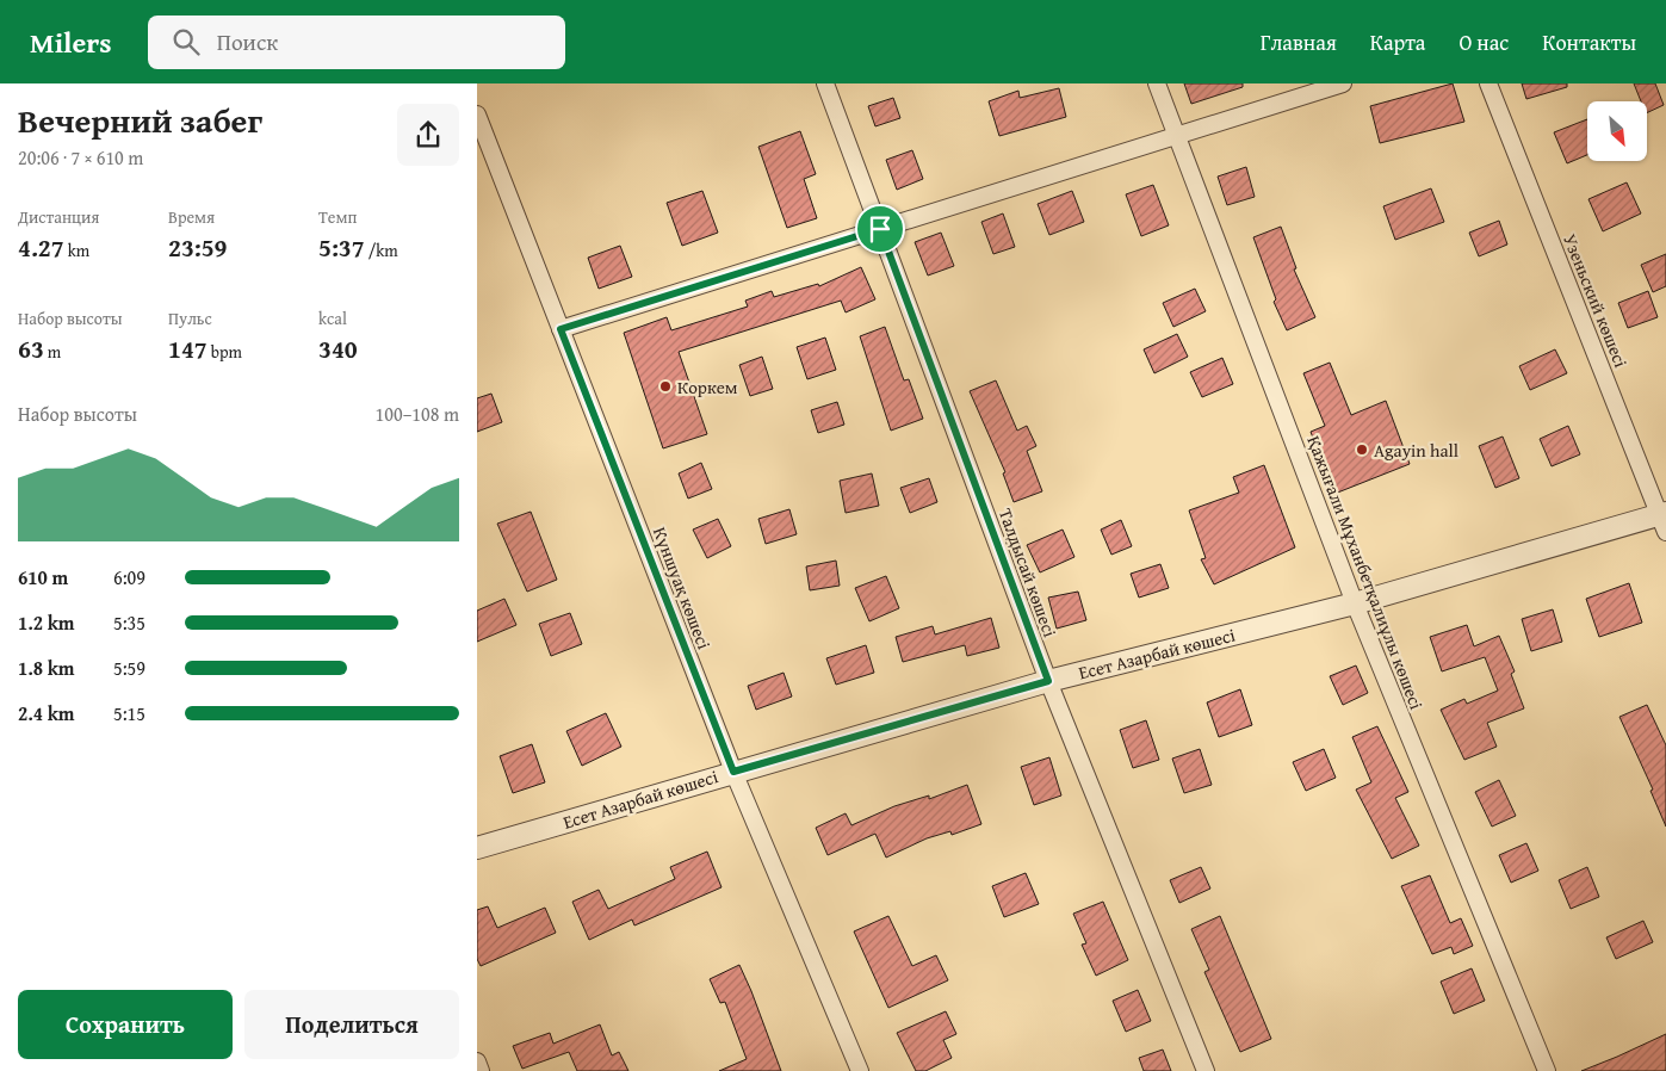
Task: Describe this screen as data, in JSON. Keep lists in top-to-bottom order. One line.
{"streets":{"street":["Узеньский көшесі","Талдысай көшесі","Қажығали Мұханбетқалиұлы көшесі","Күншуақ көшесі","Есет Азарбай көшесі"]},"crossings":[["Узеньский көшесі","Есет Азарбай көшесі"],["Талдысай көшесі","Есет Азарбай көшесі"],["Қажығали Мұханбетқалиұлы көшесі","Есет Азарбай көшесі"],["Күншуақ көшесі","Есет Азарбай көшесі"]],"places":["Коркем","Agayin hall"],"north":"bottom right","page":{"header":"Milers","search":"Поиск","nav":["Главная","Карта","О нас","Контакты"],"heading":["Вечерний забег","20:06 · 7 × 610 m"],"stats":[["Дистанция","4.27 km"],["Время","23:59"],["Темп","5:37 /km"],["Набор высоты","63 m"],["Пульс","147 bpm"],["kcal","340"]],"chart":["Набор высоты","100–108 m"],"list":[{"name":"610 m","note":"6:09"},{"name":"1.2 km","note":"5:35"},{"name":"1.8 km","note":"5:59"},{"name":"2.4 km","note":"5:15"}],"buttons":["Сохранить","Поделиться"]}}
